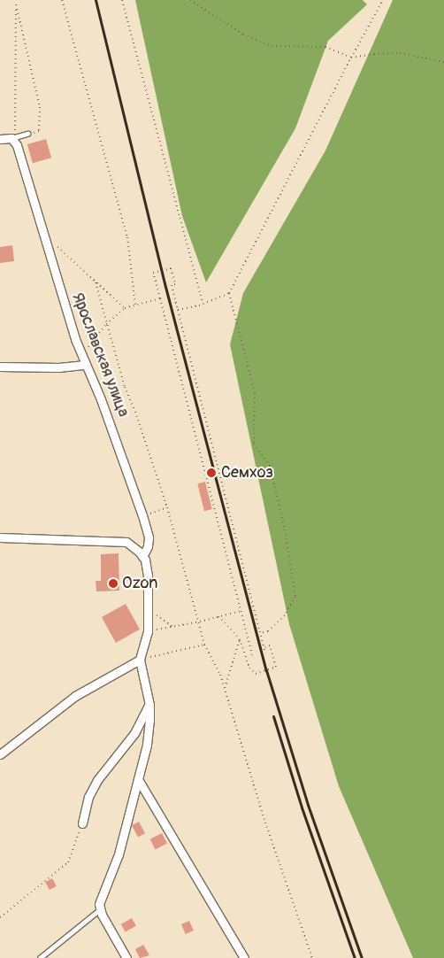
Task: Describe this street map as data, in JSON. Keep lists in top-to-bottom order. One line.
{"streets":{"street":["Ярославская улица"]},"places":["Семхоз","Ozon"]}
